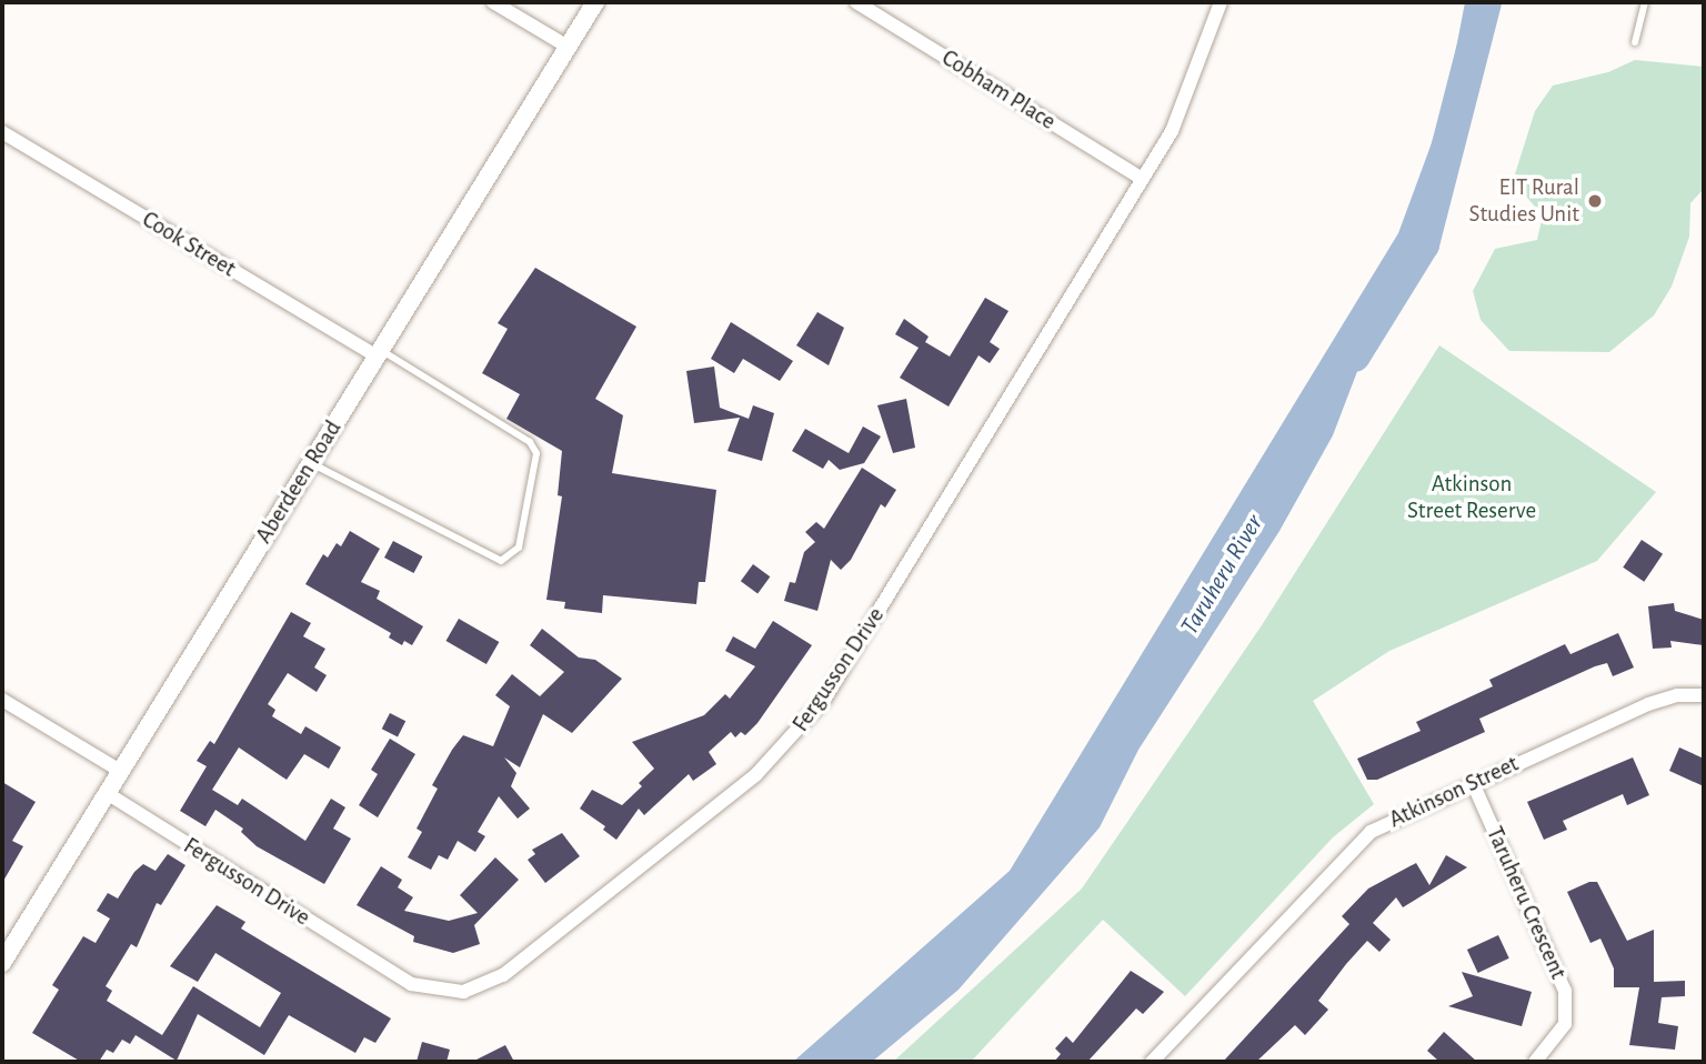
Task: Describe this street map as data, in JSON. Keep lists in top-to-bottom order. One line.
{"streets":{"street":["Cobham Place","Cook Street","Aberdeen Road","Fergusson Drive","Atkinson Street","Taruheru Crescent"]},"crossings":[["Cobham Place","Fergusson Drive"],["Cook Street","Aberdeen Road"],["Aberdeen Road","Fergusson Drive"],["Atkinson Street","Taruheru Crescent"]],"water":["Taruheru River"],"parks":["Atkinson Street Reserve"],"places":["EIT Rural Studies Unit"]}
